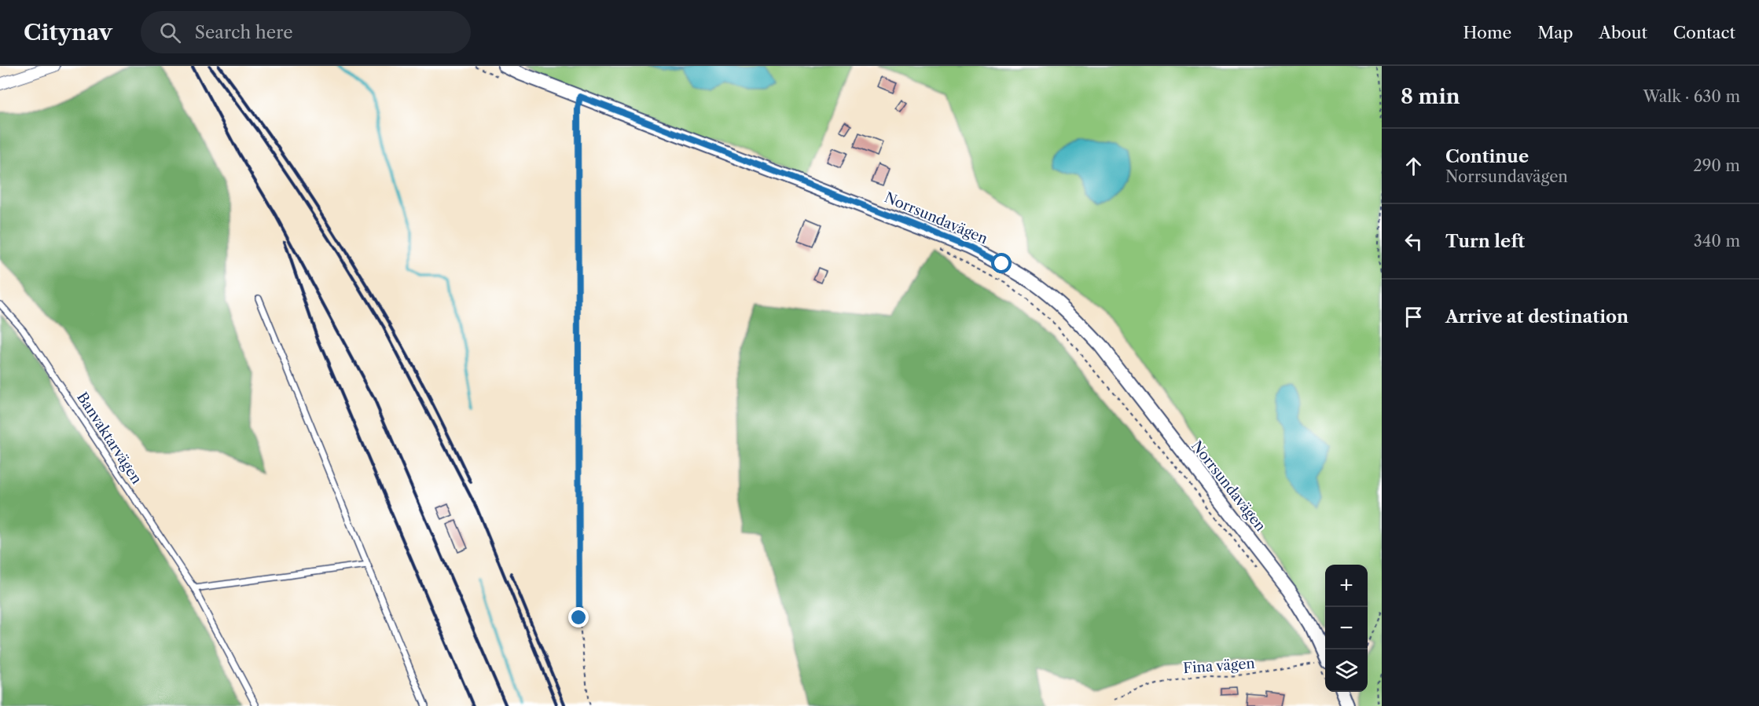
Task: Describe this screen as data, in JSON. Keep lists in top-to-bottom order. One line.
{"streets":{"street":["Norrsundavägen"],"lane":["Banvaktarvägen"],"path":["Fina vägen"]},"page":{"header":"Citynav","search":"Search here","nav":["Home","Map","About","Contact"],"heading":["8 min","Walk · 630 m"],"list":[["Continue","Norrsundavägen","290 m"],["Turn left","340 m"],"Arrive at destination"],"map_buttons":["+","−"]}}
